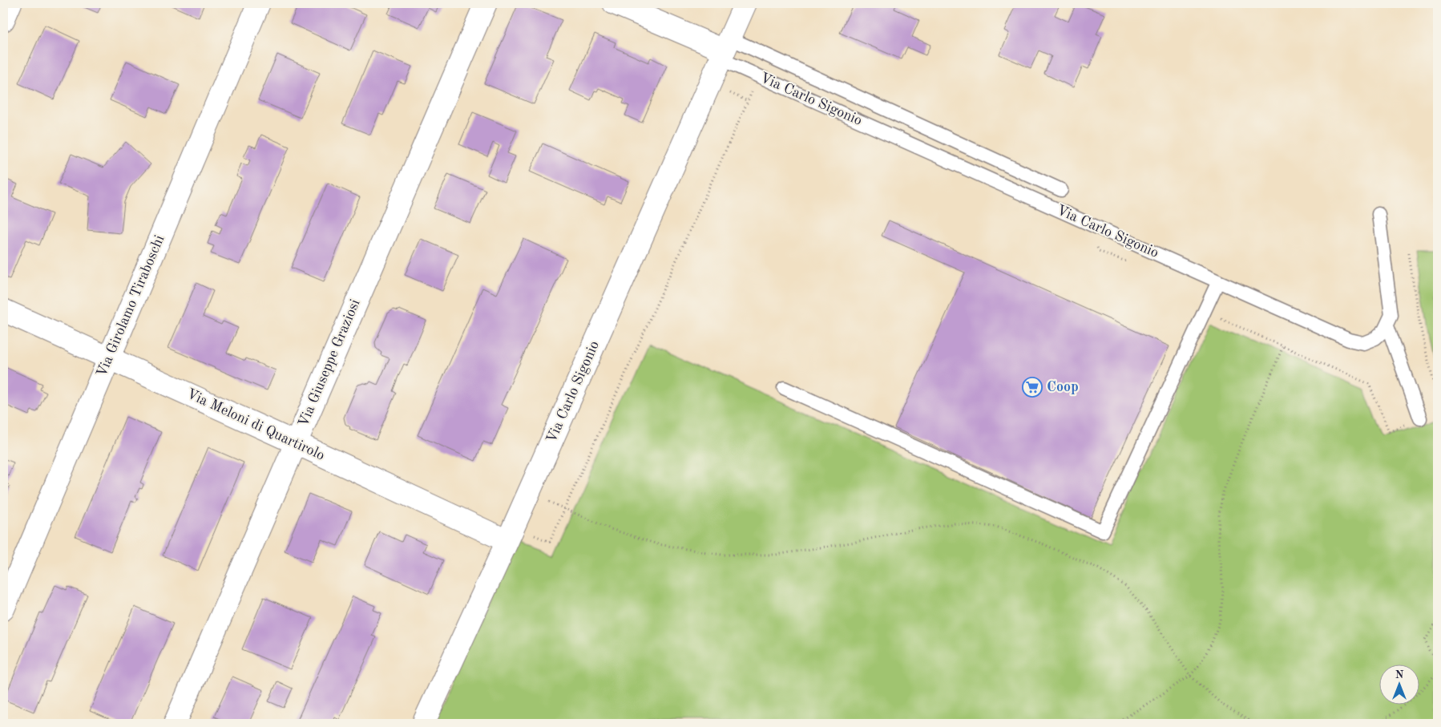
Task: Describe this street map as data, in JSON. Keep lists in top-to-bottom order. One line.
{"streets":{"street":["Via Carlo Sigonio","Via Girolamo Tiraboschi","Via Giuseppe Graziosi","Via Meloni di Quartirolo"]},"crossings":[["Via Carlo Sigonio","Via Meloni di Quartirolo"],["Via Girolamo Tiraboschi","Via Meloni di Quartirolo"],["Via Giuseppe Graziosi","Via Meloni di Quartirolo"]],"places":{"supermarket":["Coop"]},"north":"top"}
